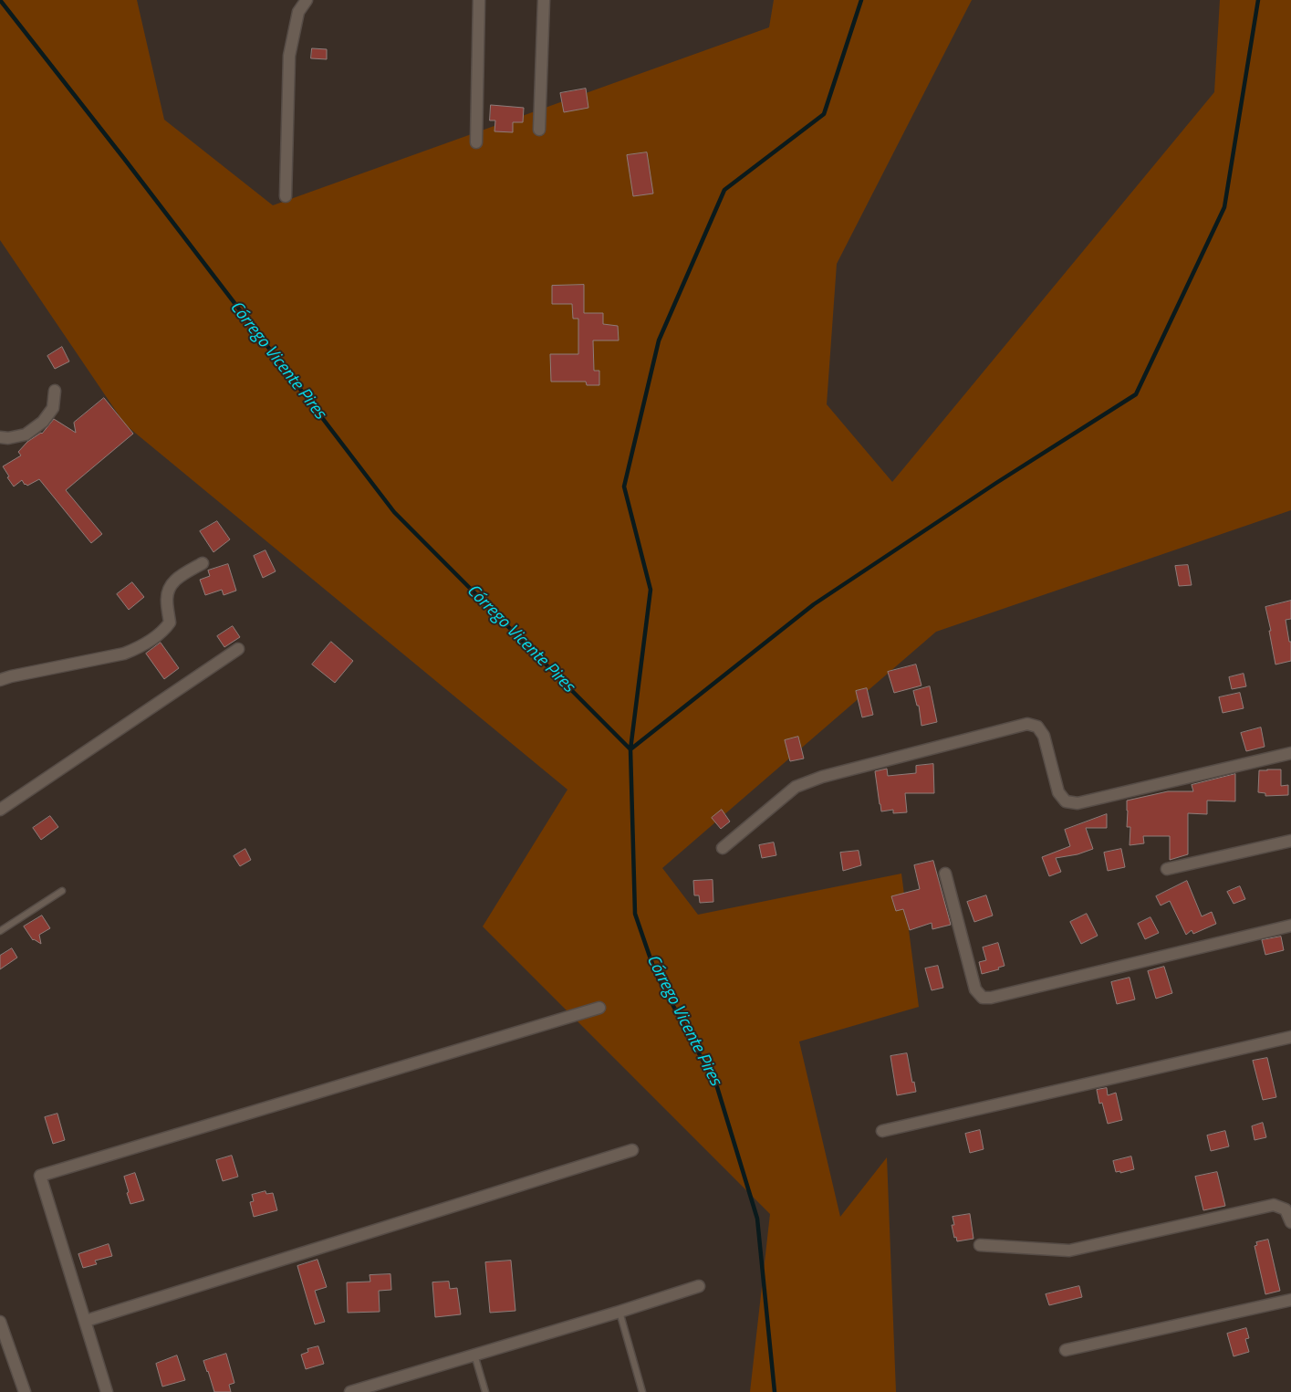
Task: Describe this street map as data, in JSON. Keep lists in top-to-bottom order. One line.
{"water":["Córrego Vicente Pires"]}
